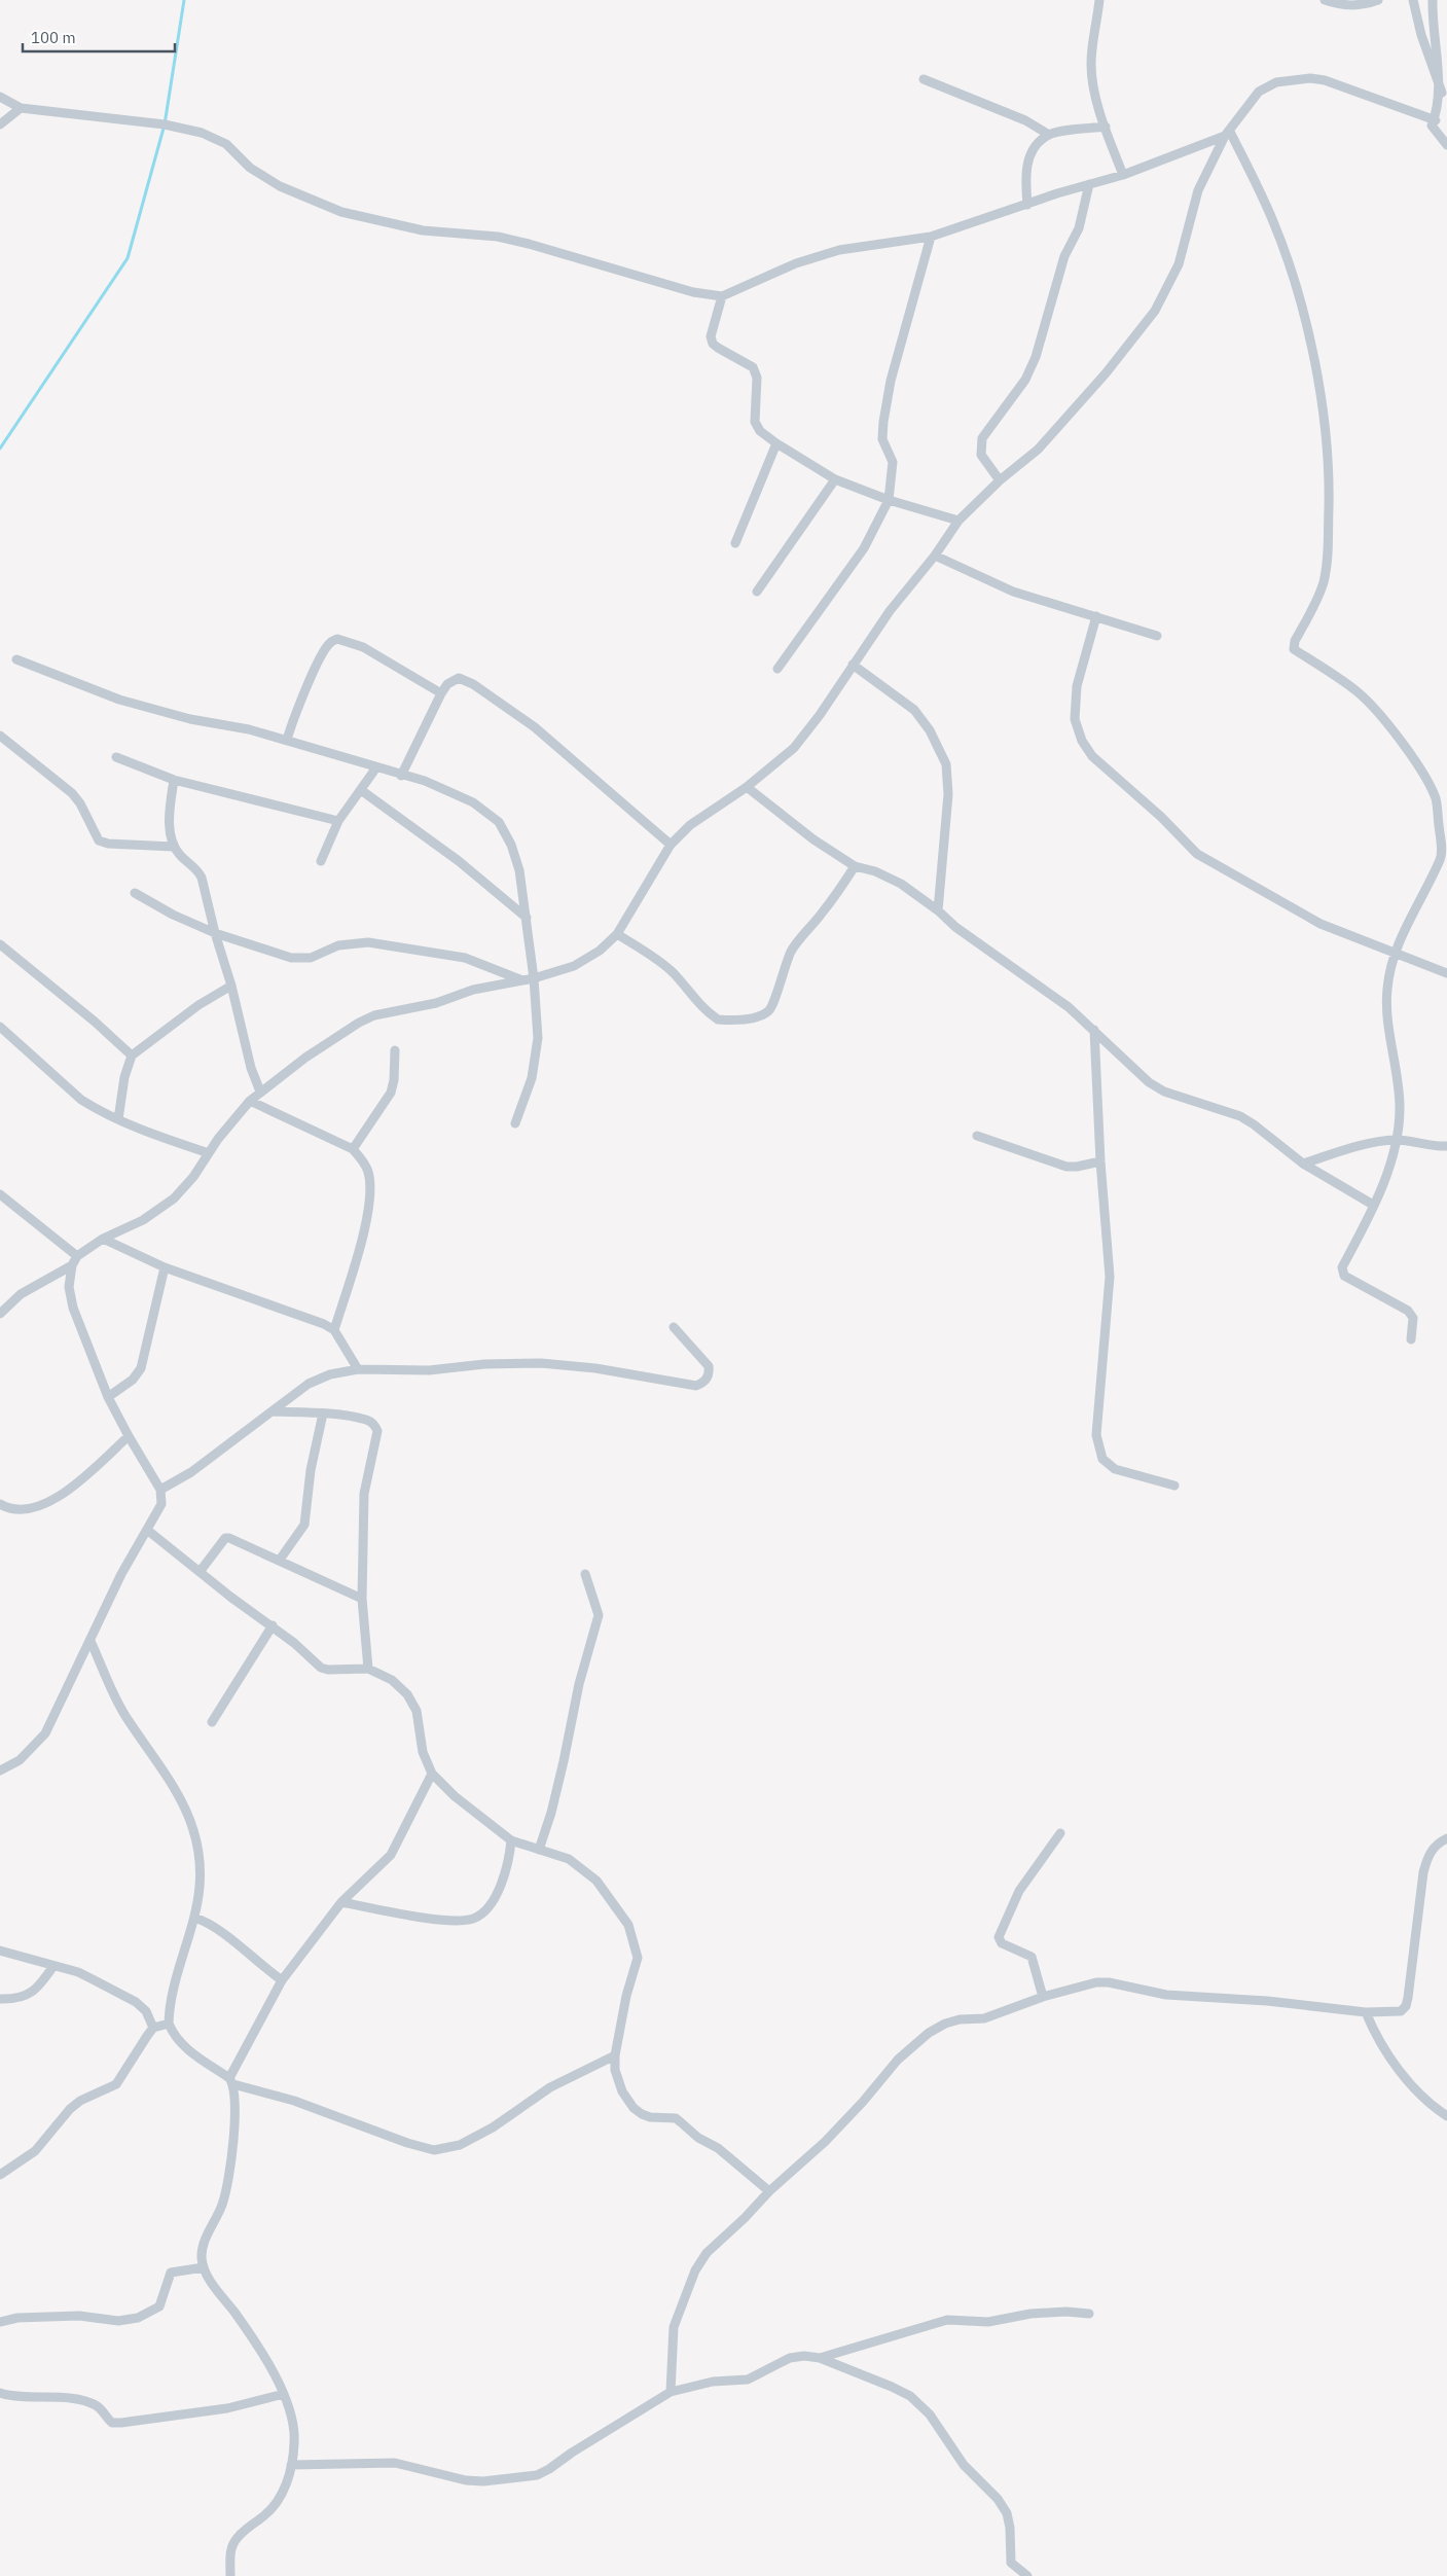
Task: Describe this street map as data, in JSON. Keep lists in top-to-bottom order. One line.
{"scale_bar":"100 m"}
